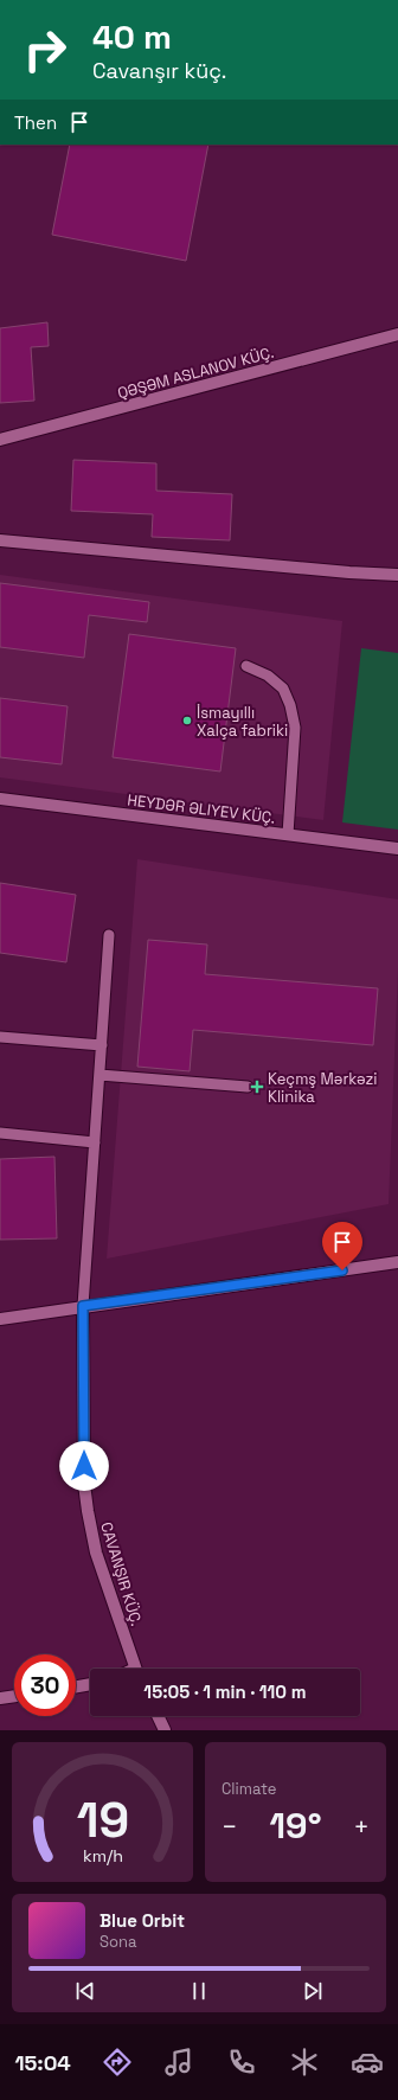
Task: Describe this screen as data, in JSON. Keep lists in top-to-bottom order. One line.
{"streets":{"street":["QƏŞƏM ASLANOV KÜÇ.","HEYDƏR ƏLIYEV KÜÇ.","CAVANŞIR KÜÇ."]},"places":{"other":["İsmayıllı Xalça fabriki"],"health":["Keçmş Mərkəzi Klinika"]},"page":{"turn":["40 m","Cavanşır küç."],"then":"Then","limit":"30","trip":"15:05 · 1 min · 110 m","tile":"Climate","heat":["−","19°","+"],"song":["Blue Orbit","Sona"],"tabs":"15:04","gauge":["19","km/h"]}}
